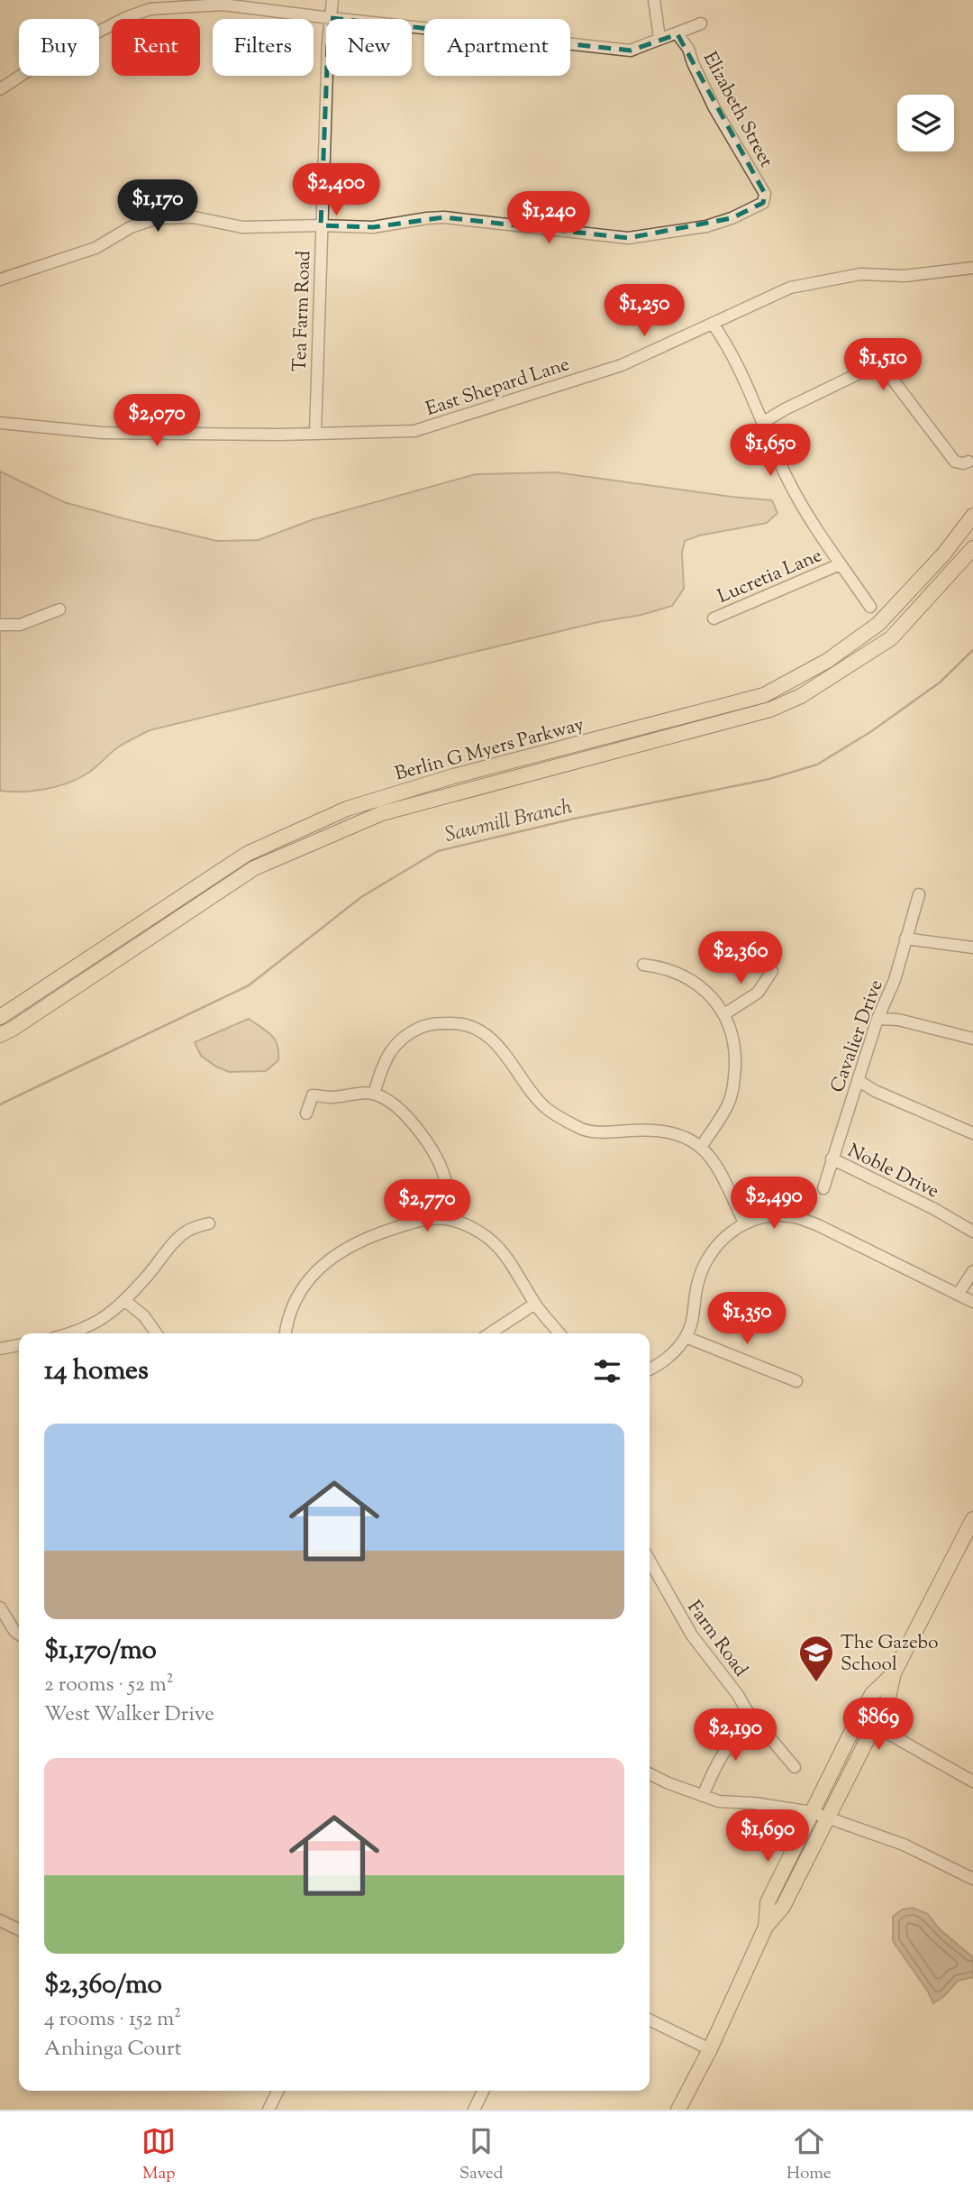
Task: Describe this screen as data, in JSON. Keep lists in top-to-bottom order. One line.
{"streets":{"main road":["Berlin G Myers Parkway"],"street":["Elizabeth Street","Tea Farm Road","East Shepard Lane","Lucretia Lane","Cavalier Drive","Noble Drive","Farm Road"]},"crossings":[["Elizabeth Street","Tea Farm Road"],["Tea Farm Road","East Shepard Lane"],["Cavalier Drive","Noble Drive"]],"water":["Sawmill Branch"],"places":{"school or university":["The Gazebo School"]},"page":{"chip":["Buy","Rent","Filters","New","Apartment"],"price":["$2,400","$1,170","$1,240","$1,250","$1,510","$2,070","$1,650","$2,360","$2,490","$2,770","$1,350","$869","$2,190","$1,690"],"heading":"14 homes","list":[{"name":"$1,170/mo","note":"2 rooms · 52 m² · West Walker Drive"},{"name":"$2,360/mo","note":"4 rooms · 152 m² · Anhinga Court"}],"tabs":["Map","Saved","Home"]}}
